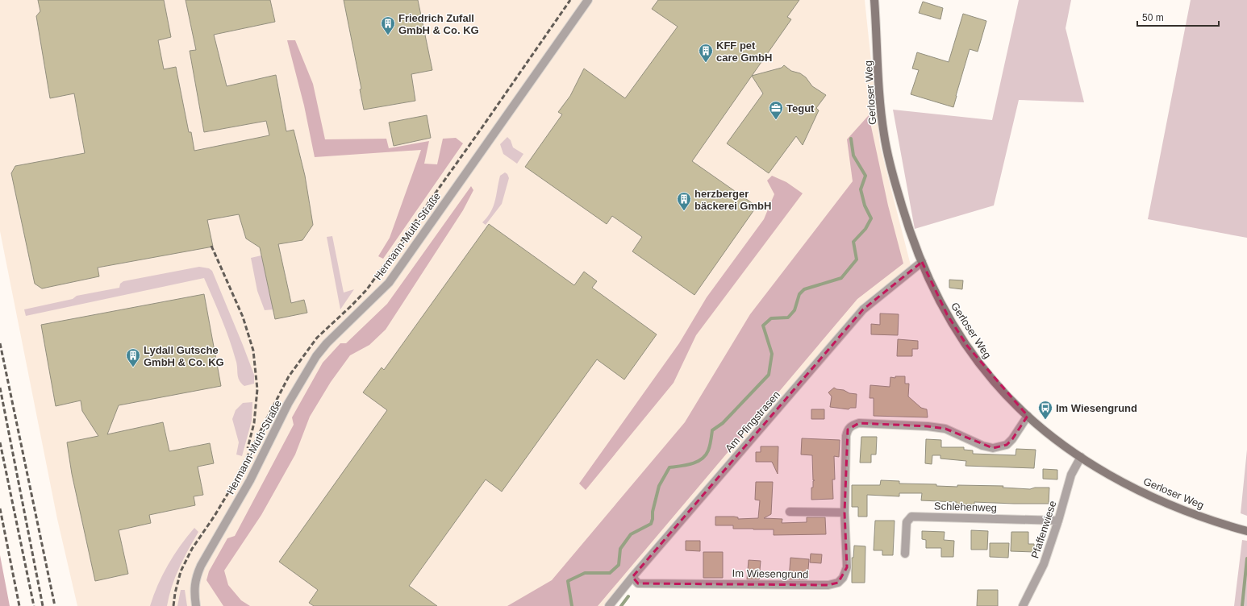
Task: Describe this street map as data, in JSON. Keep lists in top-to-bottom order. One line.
{"streets":{"street":["Gerloser Weg","Hermann-Muth-Straße","Am Pfingstrasen","Schlehenweg","Pfaffenwiese","Im Wiesengrund"]},"crossings":[["Gerloser Weg","Am Pfingstrasen"],["Gerloser Weg","Pfaffenwiese"],["Gerloser Weg","Im Wiesengrund"],["Am Pfingstrasen","Im Wiesengrund"],["Schlehenweg","Pfaffenwiese"]],"places":{"building":["Friedrich Zufall GmbH & Co. KG","KFF pet care GmbH","herzberger bäckerei GmbH","Lydall Gutsche GmbH & Co. KG"],"office":["Tegut"],"bus stop":["Im Wiesengrund"]},"scale_bar":"50 m"}
